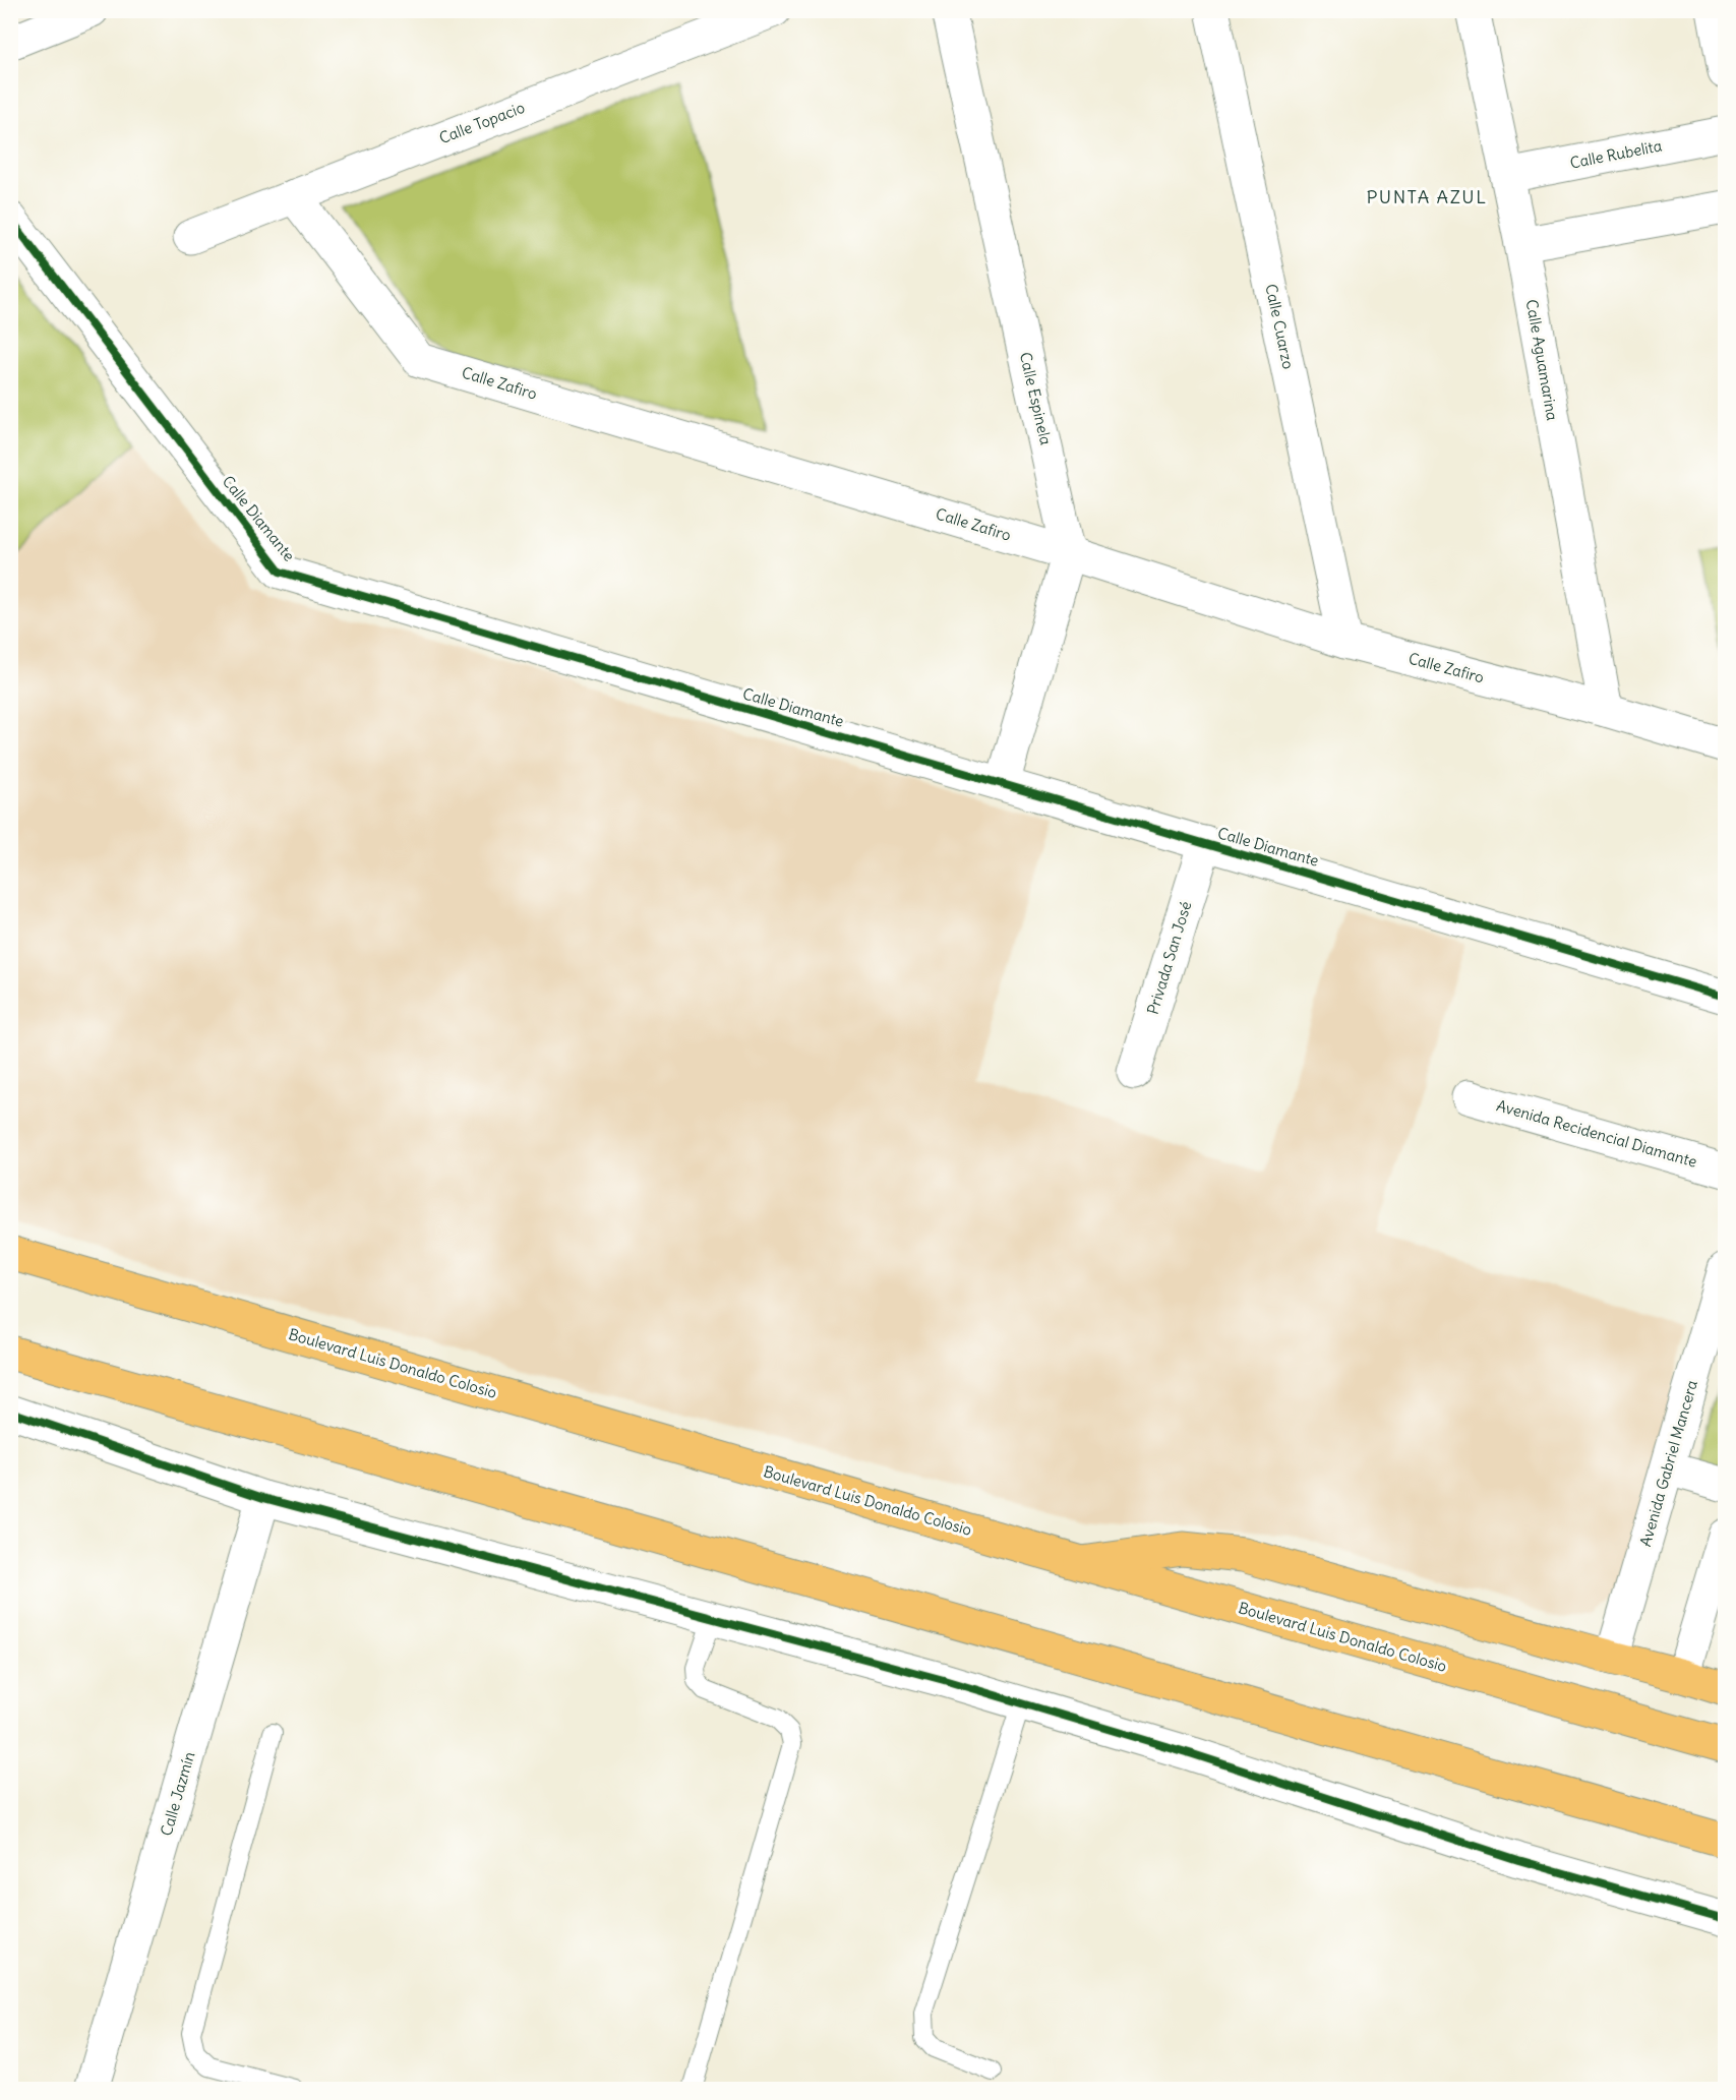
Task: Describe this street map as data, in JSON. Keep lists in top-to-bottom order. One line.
{"streets":{"main road":["Boulevard Luis Donaldo Colosio"],"street":["Calle Topacio","Calle Rubelita","Calle Cuarzo","Calle Aguamarina","Calle Zafiro","Calle Espinela","Calle Diamante","Privada San José","Avenida Recidencial Diamante","Avenida Gabriel Mancera","Calle Jazmín"]},"crossings":[["Calle Topacio","Calle Zafiro"],["Calle Rubelita","Calle Aguamarina"],["Calle Cuarzo","Calle Zafiro"],["Calle Aguamarina","Calle Zafiro"],["Calle Zafiro","Calle Espinela"],["Calle Espinela","Calle Diamante"],["Calle Diamante","Privada San José"]],"districts":["PUNTA AZUL"]}
